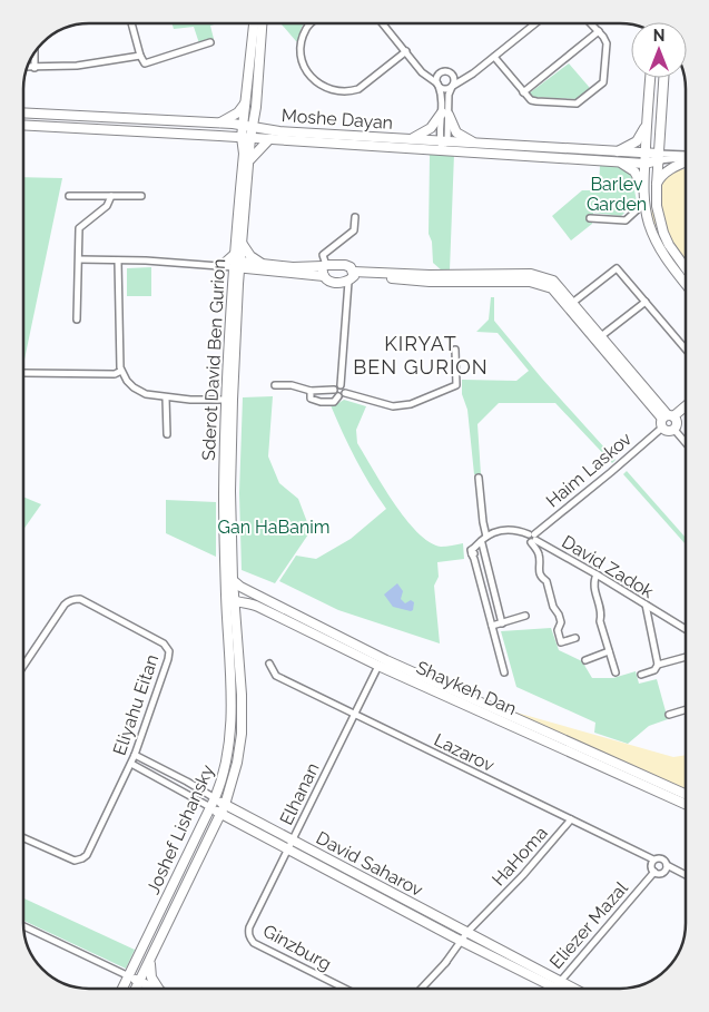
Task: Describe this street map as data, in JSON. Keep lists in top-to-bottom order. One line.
{"streets":{"street":["Moshe Dayan","Sderot David Ben Gurion","Haim Laskov","David Zadok","Shaykeh Dan","Eliyahu Eitan","Lazarov","Elhanan","Joshef Lishansky","HaHoma","David Saharov","Eliezer Mazal","Ginzburg"]},"crossings":[["Moshe Dayan","Sderot David Ben Gurion"],["Sderot David Ben Gurion","Shaykeh Dan"],["Sderot David Ben Gurion","Joshef Lishansky"],["Haim Laskov","David Zadok"],["Shaykeh Dan","Elhanan"],["Shaykeh Dan","Joshef Lishansky"],["Eliyahu Eitan","David Saharov"],["Lazarov","Elhanan"],["Lazarov","HaHoma"],["Lazarov","Eliezer Mazal"],["Elhanan","David Saharov"],["Elhanan","Ginzburg"],["Joshef Lishansky","David Saharov"],["HaHoma","David Saharov"],["David Saharov","Eliezer Mazal"]],"districts":["KIRYAT BEN GURION"],"parks":["Barlev Garden","Gan HaBanim"],"north":"top"}
